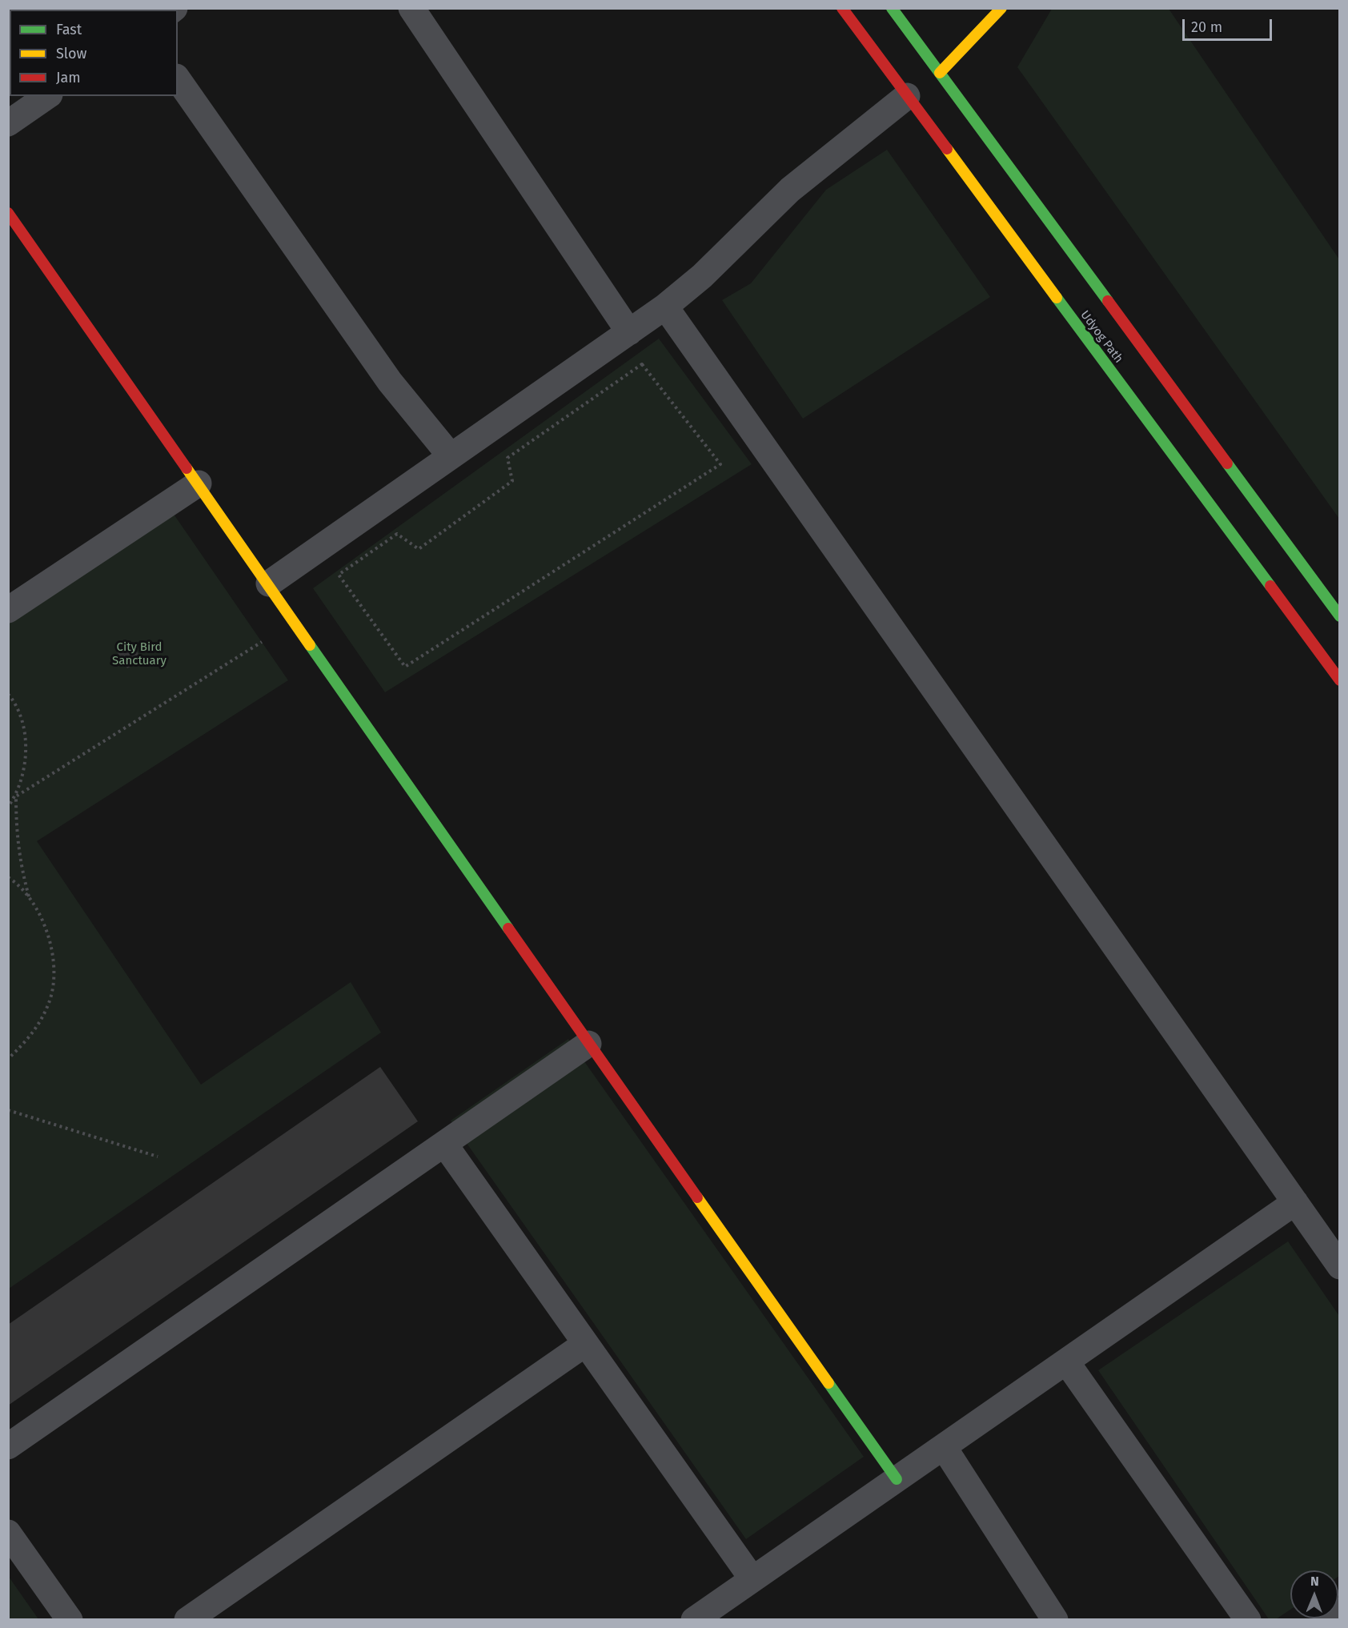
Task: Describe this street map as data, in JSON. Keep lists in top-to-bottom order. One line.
{"streets":{"street":["Udyog Path"]},"parks":["City Bird Sanctuary"],"legend":["Fast","Slow","Jam"],"scale_bar":"20 m","north":"top"}
